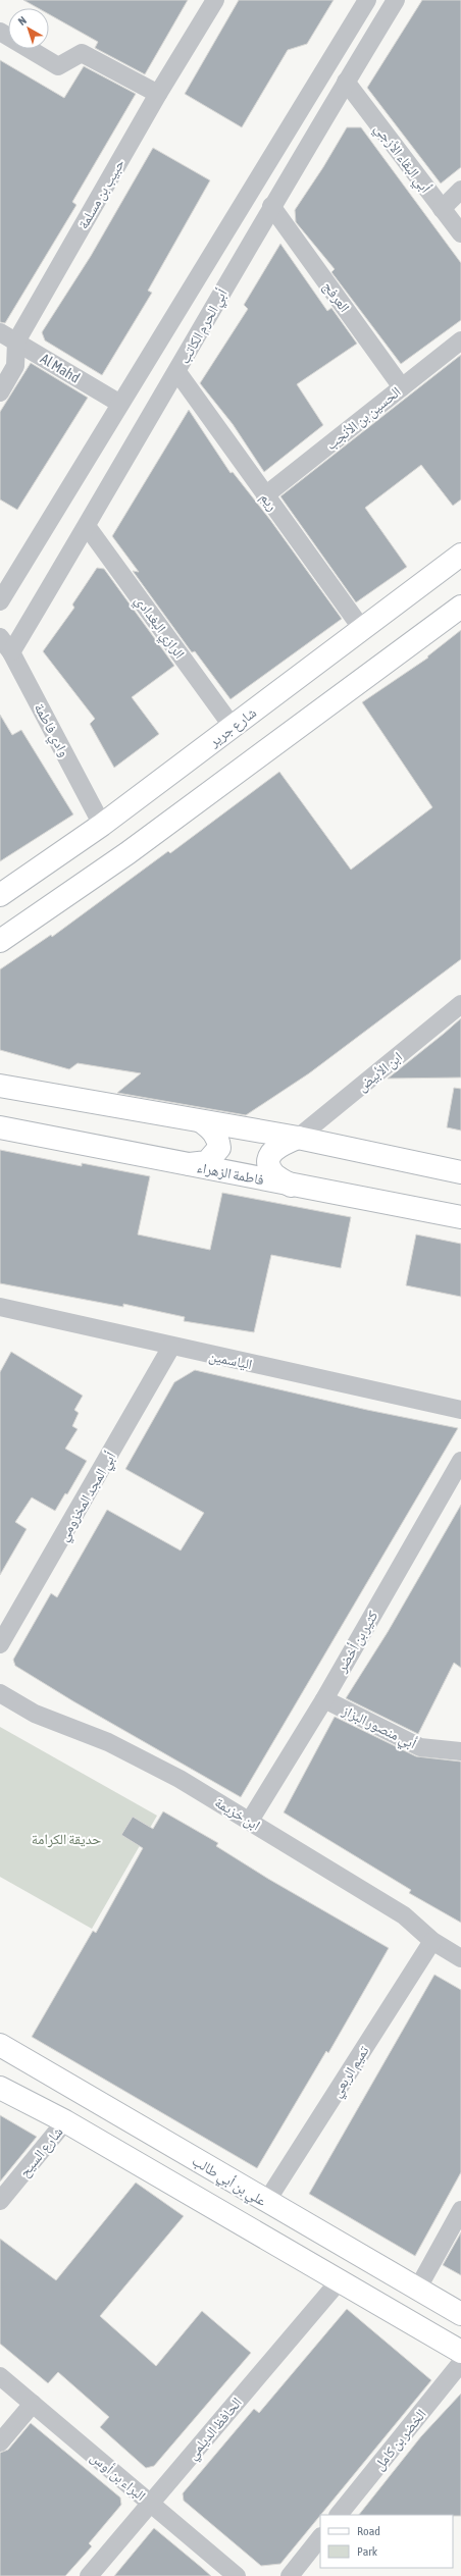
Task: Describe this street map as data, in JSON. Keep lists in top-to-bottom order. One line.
{"streets":{"main road":["شارع جرير","فاطمة الزهراء","علي بن أبي طالب"],"street":["أبي البقاء الأزجي","حبيب بن مسلمة","العرفج","أبي الحرم الكاتب","Al Mahd","الحسين بن الأنجب","ريم","الرازي البغدادي","وادي فاطمة","ابن الأبيض","الياسمين","أبي المجد المخزومي","كثير بن أخضر","أبي منصور البزاز","ابن خزيمة","تميم الربعي","شارع السيح","الحافظ الديلمي","الخضر بن كامل","البراء بن أوس"]},"crossings":[["أبي البقاء الأزجي","أبي الحرم الكاتب"],["حبيب بن مسلمة","Al Mahd"],["العرفج","أبي الحرم الكاتب"],["العرفج","الحسين بن الأنجب"],["أبي الحرم الكاتب","Al Mahd"],["أبي الحرم الكاتب","ريم"],["أبي الحرم الكاتب","الرازي البغدادي"],["أبي الحرم الكاتب","وادي فاطمة"],["الحسين بن الأنجب","ريم"],["ريم","شارع جرير"],["الرازي البغدادي","شارع جرير"],["شارع جرير","وادي فاطمة"],["الياسمين","أبي المجد المخزومي"],["كثير بن أخضر","أبي منصور البزاز"],["كثير بن أخضر","ابن خزيمة"],["ابن خزيمة","تميم الربعي"],["تميم الربعي","علي بن أبي طالب"],["الحافظ الديلمي","البراء بن أوس"]],"parks":["حديقة الكرامة"],"legend":["Road","Park"],"north":"top left"}
